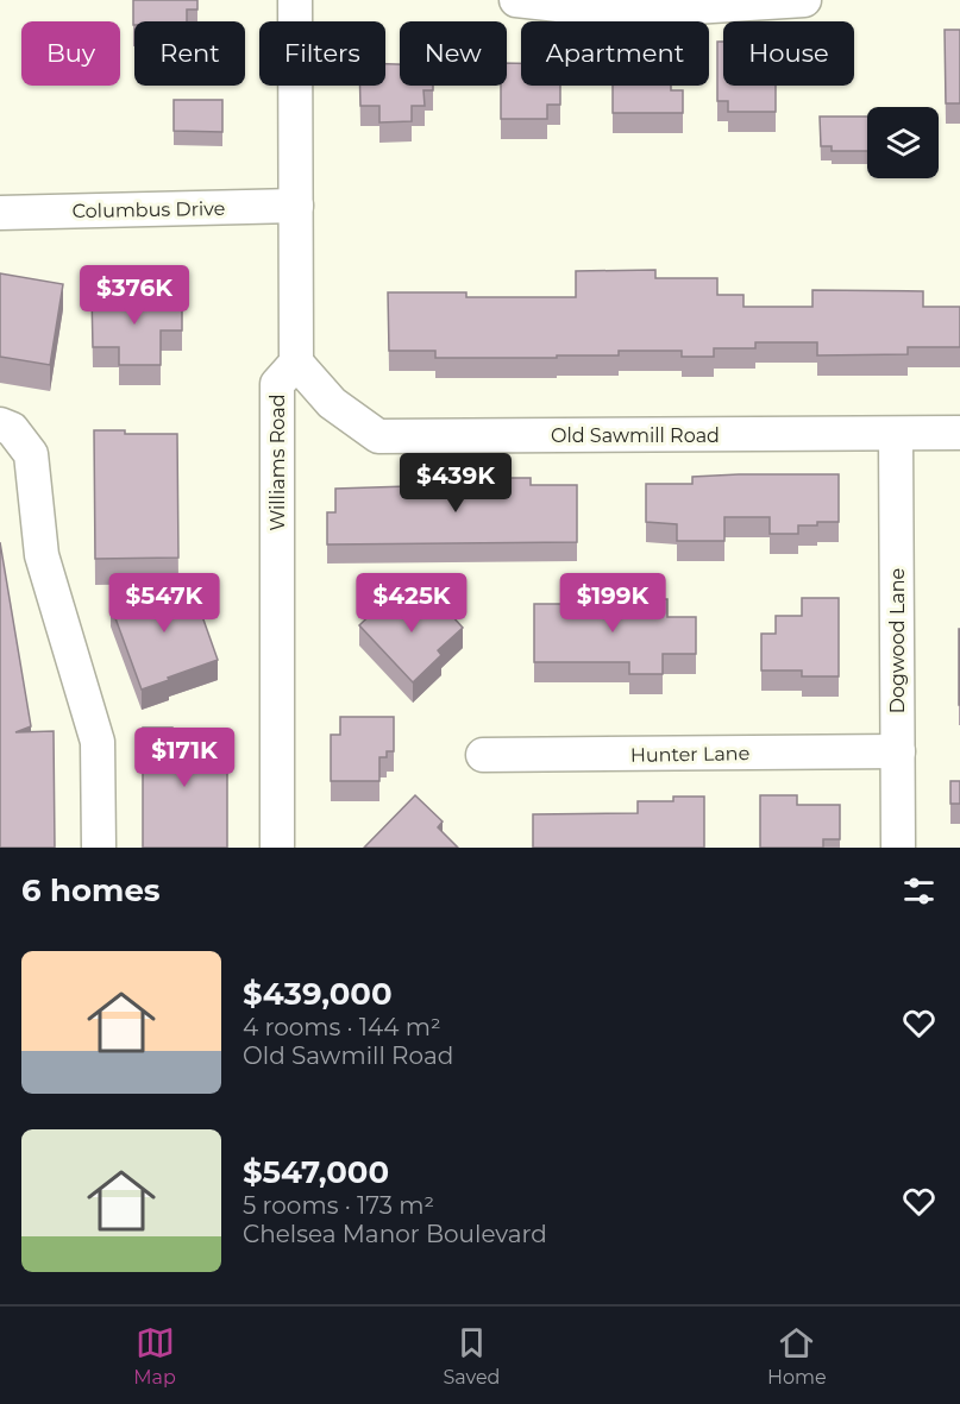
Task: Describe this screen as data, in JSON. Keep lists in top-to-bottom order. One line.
{"streets":{"street":["Columbus Drive","Old Sawmill Road","Williams Road","Dogwood Lane","Hunter Lane"]},"crossings":[["Old Sawmill Road","Williams Road"],["Old Sawmill Road","Dogwood Lane"],["Dogwood Lane","Hunter Lane"]],"page":{"chip":["Buy","Rent","Filters","New","Apartment","House"],"price":["$376K","$439K","$547K","$425K","$199K","$171K"],"heading":"6 homes","list":[{"name":"$439,000","note":"4 rooms · 144 m² · Old Sawmill Road"},{"name":"$547,000","note":"5 rooms · 173 m² · Chelsea Manor Boulevard"}],"tabs":["Map","Saved","Home"]}}
